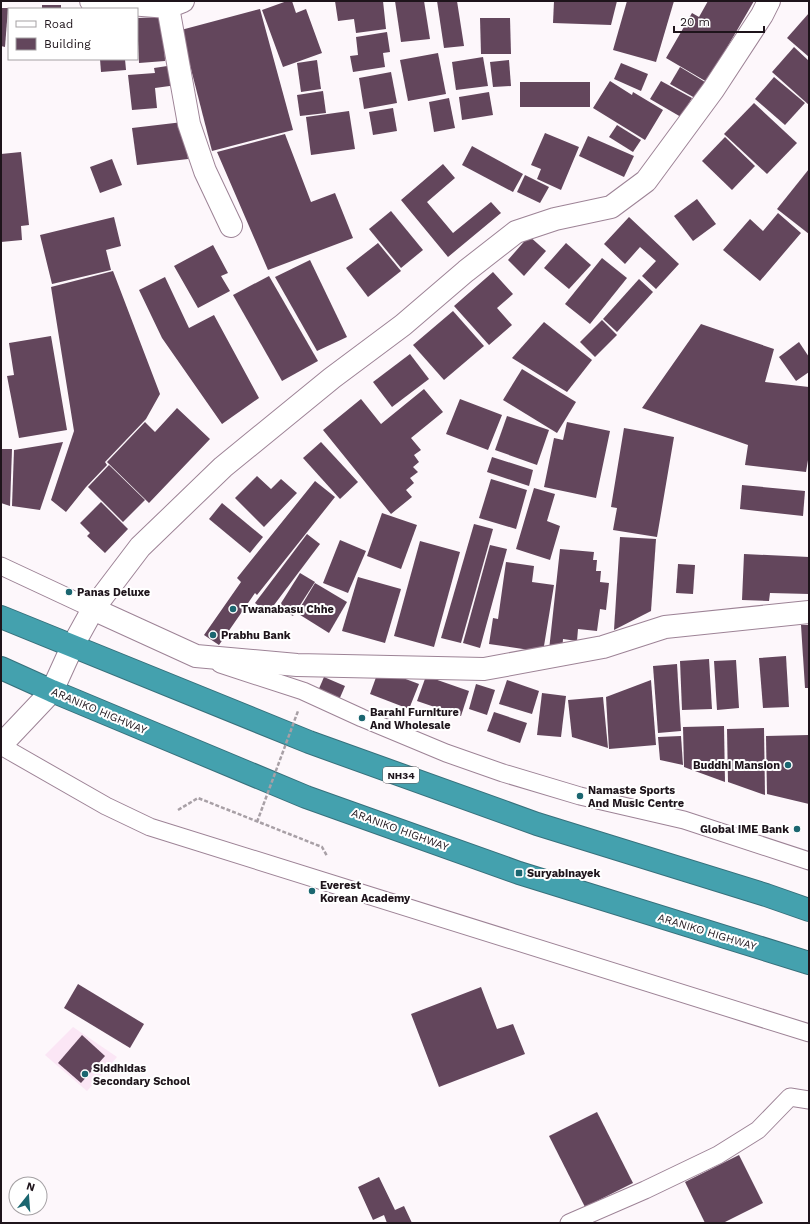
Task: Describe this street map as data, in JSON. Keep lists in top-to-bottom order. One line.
{"streets":{"highway":["ARANIKO HIGHWAY","NH34"]},"places":{"other":["Panas Deluxe","Twanabasu Chhe","Prabhu Bank","Barahi Furniture And Wholesale","Buddhi Mansion","Namaste Sports And Music Centre","Global IME Bank","Everest Korean Academy","Siddhidas Secondary School"],"transit":["Suryabinayek"]},"legend":["Road","Building"],"scale_bar":"20 m","north":"top"}
